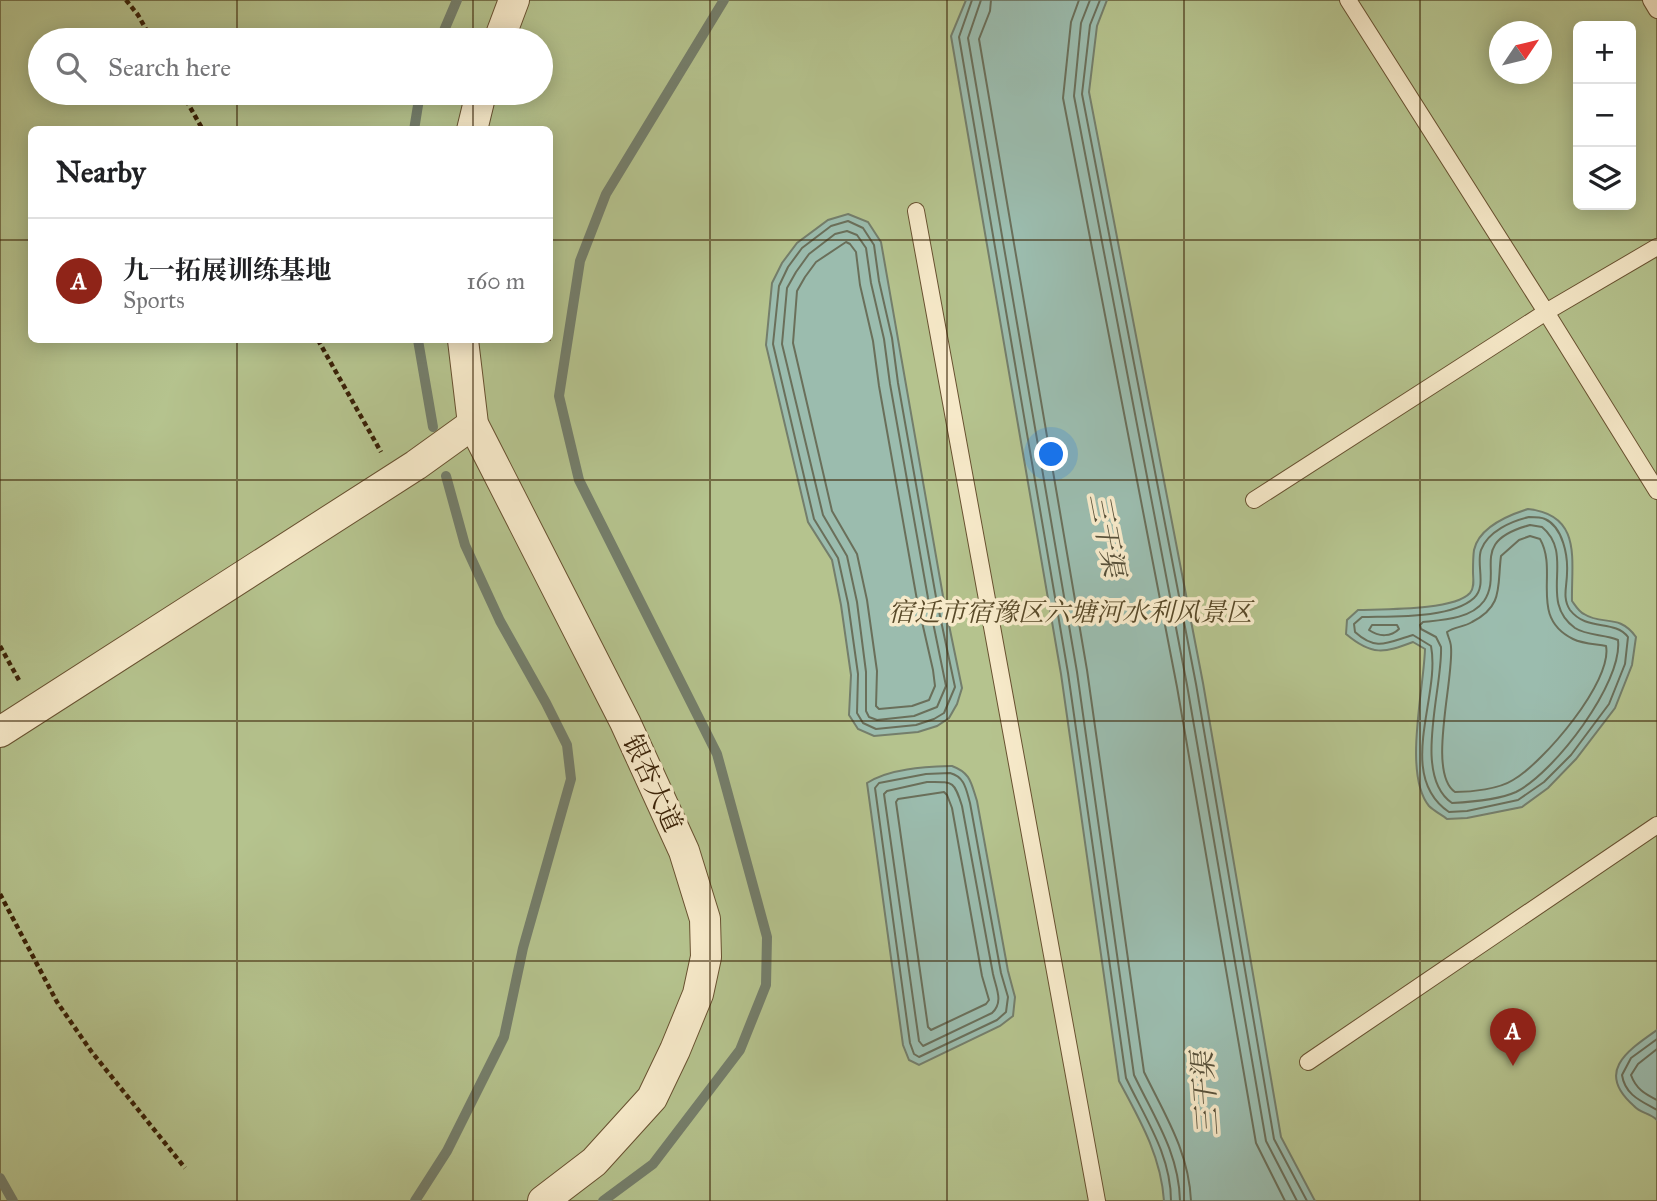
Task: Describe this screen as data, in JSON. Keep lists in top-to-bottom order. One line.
{"streets":{"street":["银杏大道"]},"water":["三干渠"],"parks":["宿迁市宿豫区六塘河水利风景区"],"north":"top right","page":{"map_buttons":["+","−"],"search":"Search here","heading":"Nearby","list":[{"mark":"A","name":"九一拓展训练基地","note":"Sports","value":"160 m"}],"pins":"A"}}
